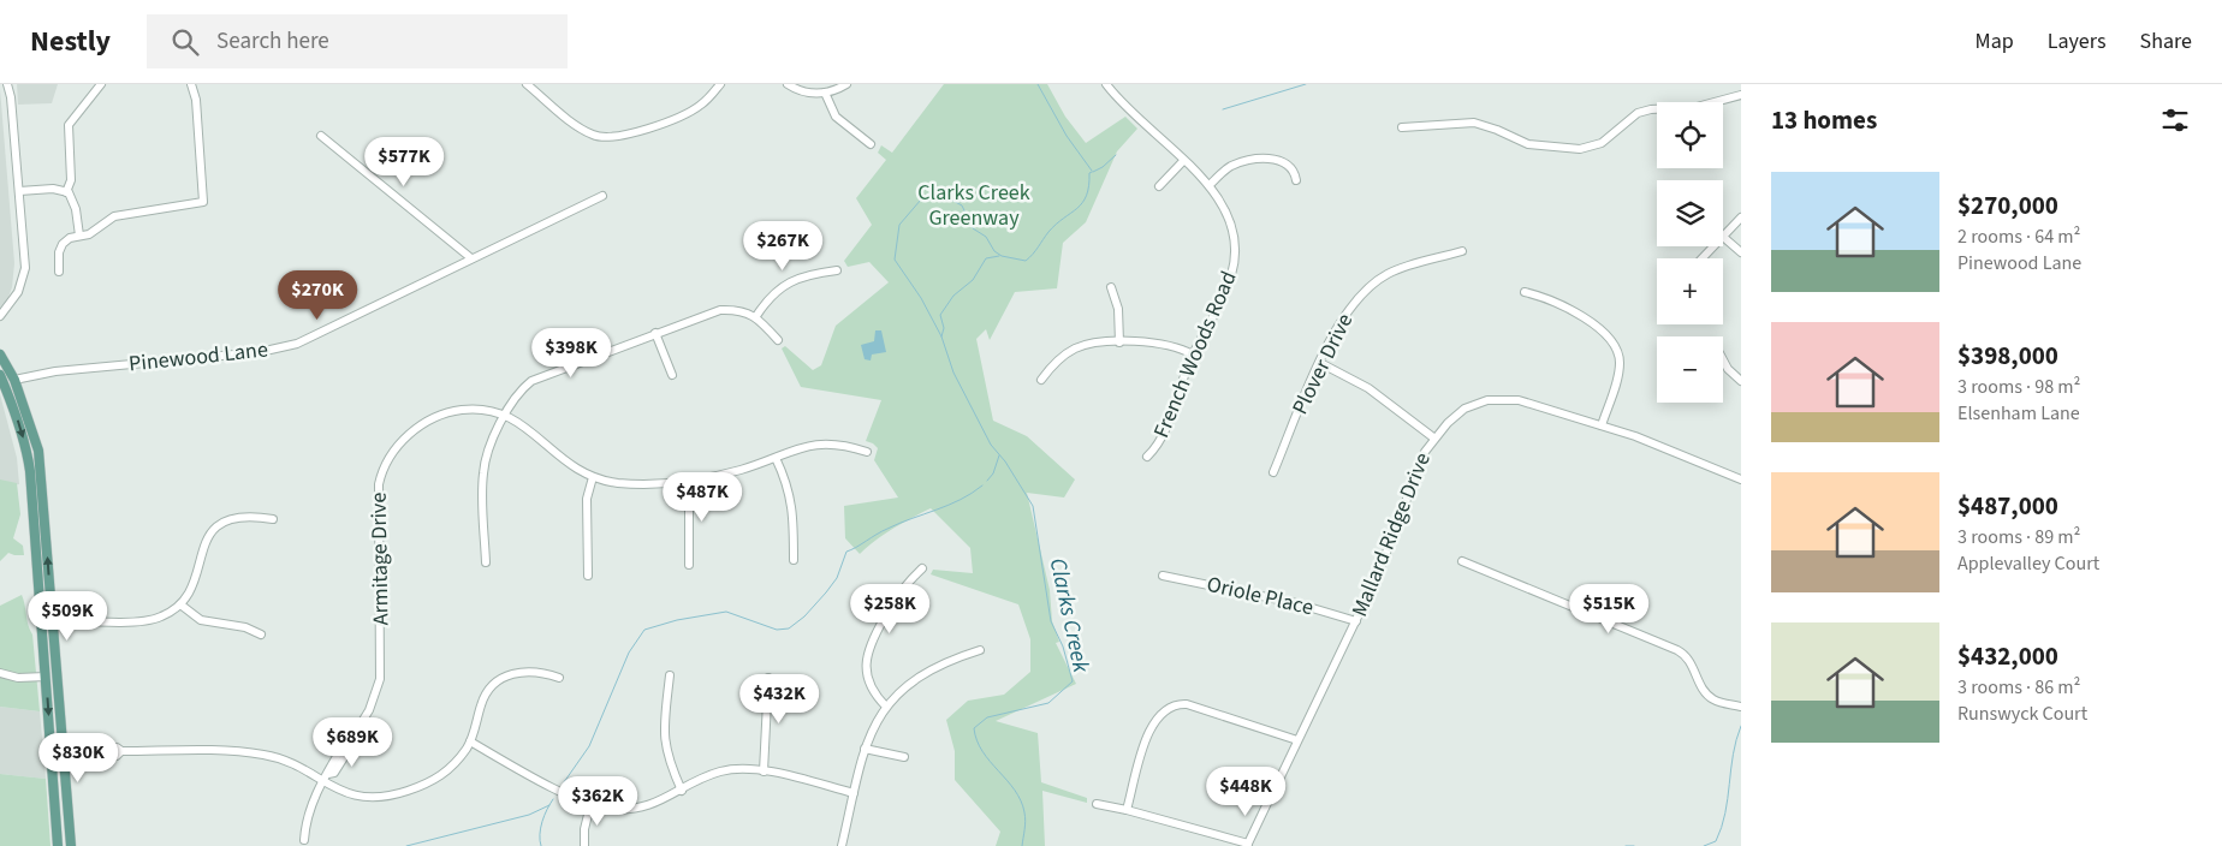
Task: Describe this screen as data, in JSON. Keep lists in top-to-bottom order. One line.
{"streets":{"street":["French Woods Road","Pinewood Lane","Plover Drive","Mallard Ridge Drive","Armitage Drive","Oriole Place"]},"crossings":[["Mallard Ridge Drive","Oriole Place"]],"water":["Clarks Creek"],"parks":["Clarks Creek Greenway"],"page":{"header":"Nestly","search":"Search here","nav":["Map","Layers","Share"],"heading":"13 homes","map_buttons":["+","−"],"price":["$577K","$267K","$270K","$398K","$487K","$258K","$515K","$509K","$432K","$689K","$830K","$448K","$362K"],"list":[{"name":"$270,000","note":"2 rooms · 64 m² · Pinewood Lane"},{"name":"$398,000","note":"3 rooms · 98 m² · Elsenham Lane"},{"name":"$487,000","note":"3 rooms · 89 m² · Applevalley Court"},{"name":"$432,000","note":"3 rooms · 86 m² · Runswyck Court"}]}}
